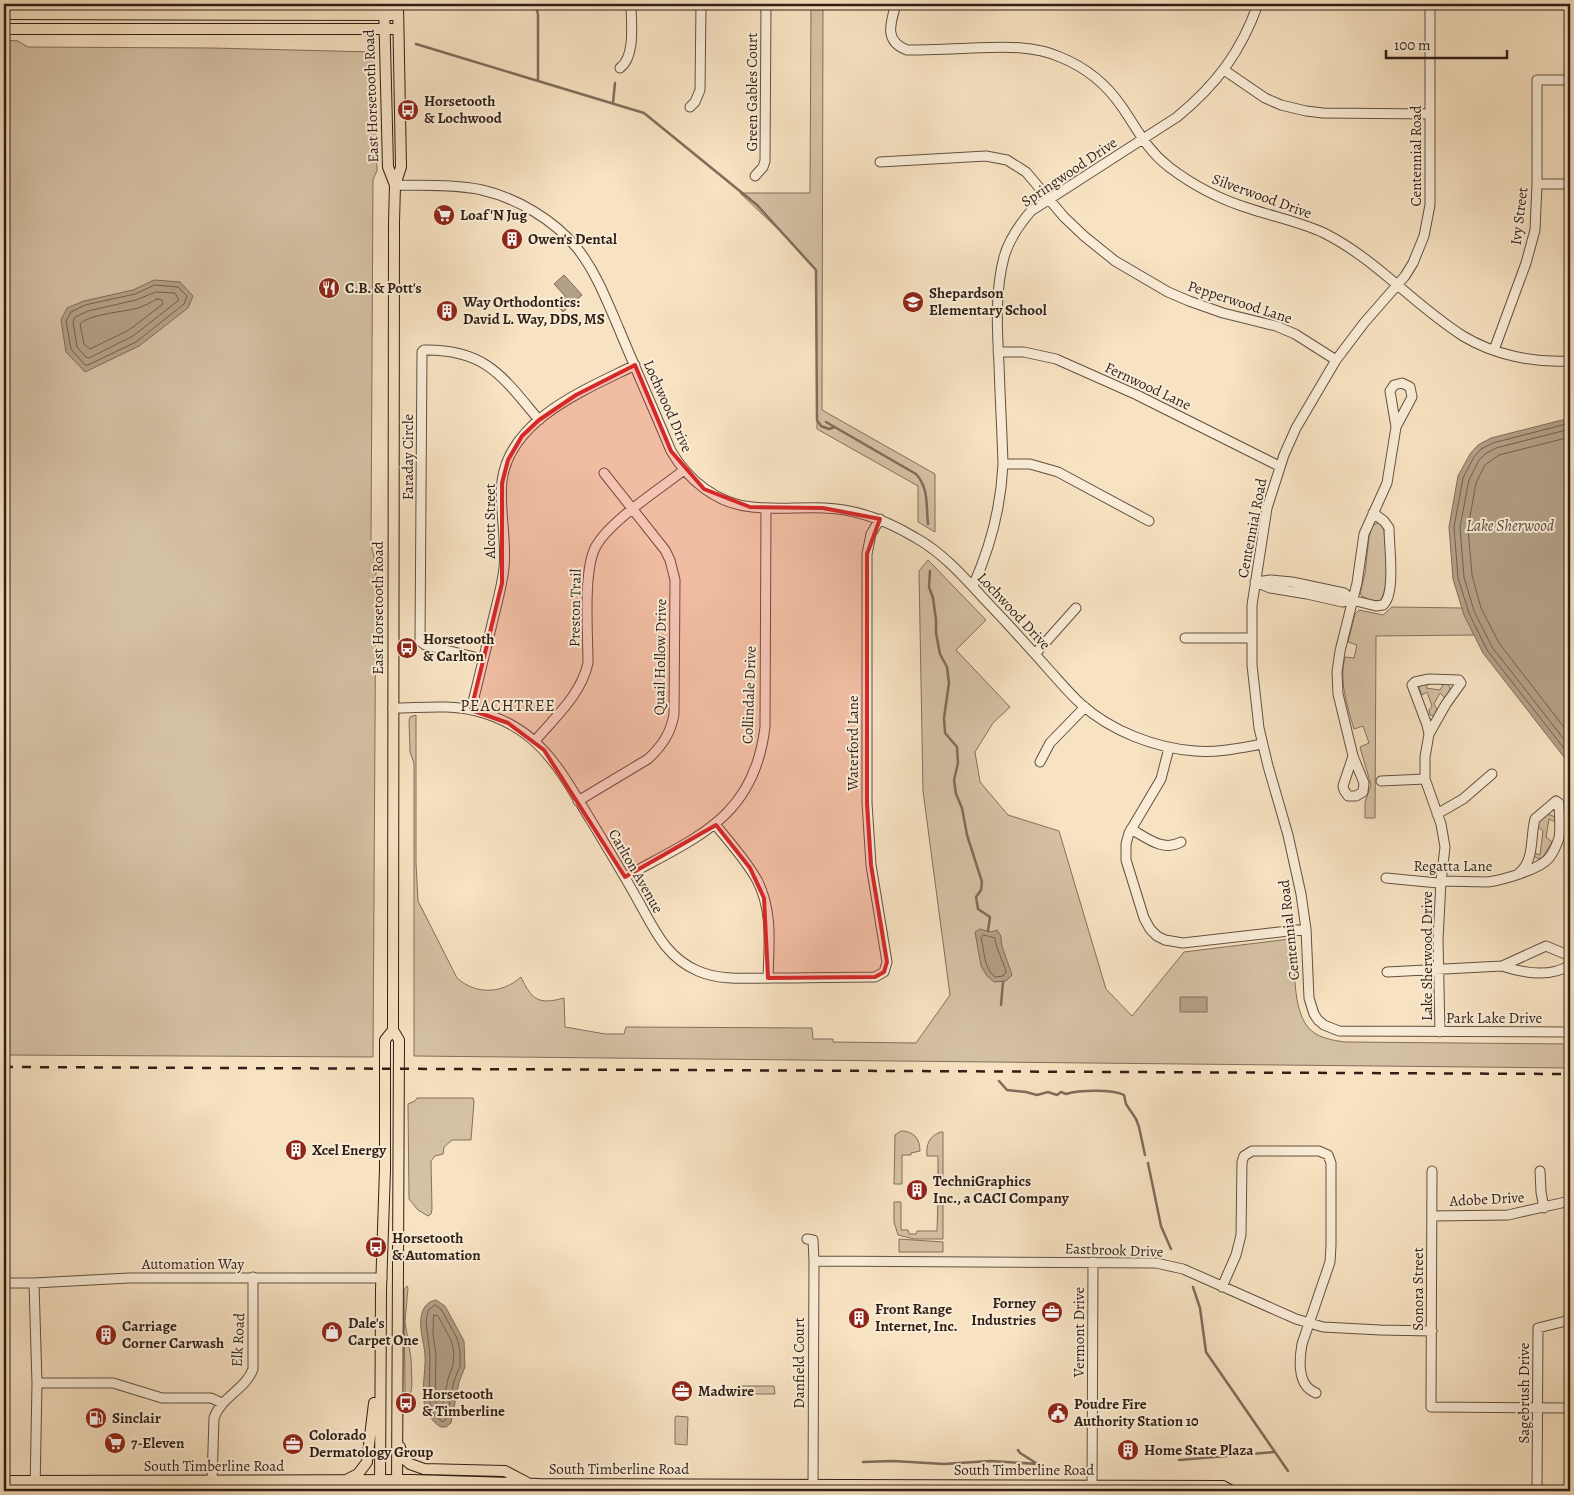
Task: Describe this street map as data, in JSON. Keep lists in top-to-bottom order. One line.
{"streets":{"main road":["East Horsetooth Road","South Timberline Road"],"street":["Green Gables Court","Centennial Road","Springwood Drive","Silverwood Drive","Ivy Street","Pepperwood Lane","Fernwood Lane","Lochwood Drive","Faraday Circle","Alcott Street","Preston Trail","Quail Hollow Drive","Collindale Drive","Waterford Lane","Regatta Lane","Carlton Avenue","Lake Sherwood Drive","Park Lake Drive","Adobe Drive","Eastbrook Drive","Automation Way","Sonora Street","Vermont Drive","Elk Road","Danfield Court","Sagebrush Drive"]},"crossings":[["East Horsetooth Road","Lochwood Drive"],["East Horsetooth Road","Carlton Avenue"],["East Horsetooth Road","Automation Way"],["East Horsetooth Road","South Timberline Road"],["Centennial Road","Silverwood Drive"],["Centennial Road","Pepperwood Lane"],["Centennial Road","Fernwood Lane"],["Centennial Road","Lochwood Drive"],["Centennial Road","Park Lake Drive"],["Springwood Drive","Silverwood Drive"],["Springwood Drive","Pepperwood Lane"],["Springwood Drive","Fernwood Lane"],["Springwood Drive","Lochwood Drive"],["Silverwood Drive","Ivy Street"],["Lochwood Drive","Alcott Street"],["Lochwood Drive","Preston Trail"],["Lochwood Drive","Collindale Drive"],["Lochwood Drive","Waterford Lane"],["Faraday Circle","Alcott Street"],["Alcott Street","Carlton Avenue"],["Preston Trail","Quail Hollow Drive"],["Preston Trail","Carlton Avenue"],["Quail Hollow Drive","Carlton Avenue"],["Collindale Drive","Carlton Avenue"],["Waterford Lane","Carlton Avenue"],["Regatta Lane","Lake Sherwood Drive"],["Lake Sherwood Drive","Park Lake Drive"],["Adobe Drive","Sonora Street"],["Eastbrook Drive","Sonora Street"],["Eastbrook Drive","Vermont Drive"],["Eastbrook Drive","Danfield Court"],["Automation Way","Elk Road"],["Sonora Street","Sagebrush Drive"],["Vermont Drive","South Timberline Road"],["Elk Road","South Timberline Road"],["Danfield Court","South Timberline Road"]],"districts":["PEACHTREE"],"water":["Lake Sherwood"],"places":{"bus stop":["Horsetooth & Lochwood","Horsetooth & Carlton","Horsetooth & Automation","Horsetooth & Timberline"],"supermarket":["Loaf 'N Jug","7-Eleven"],"building":["Owen's Dental","Way Orthodontics: David L. Way, DDS, MS","Xcel Energy","TechniGraphics Inc., a CACI Company","Front Range Internet, Inc.","Carriage Corner Carwash","Home State Plaza"],"restaurant":["C.B. & Pott's"],"school or university":["Shepardson Elementary School"],"office":["Forney Industries","Madwire","Colorado Dermatology Group"],"shop":["Dale's Carpet One"],"public building":["Poudre Fire Authority Station 10"],"fuel station":["Sinclair"]},"scale_bar":"100 m"}
